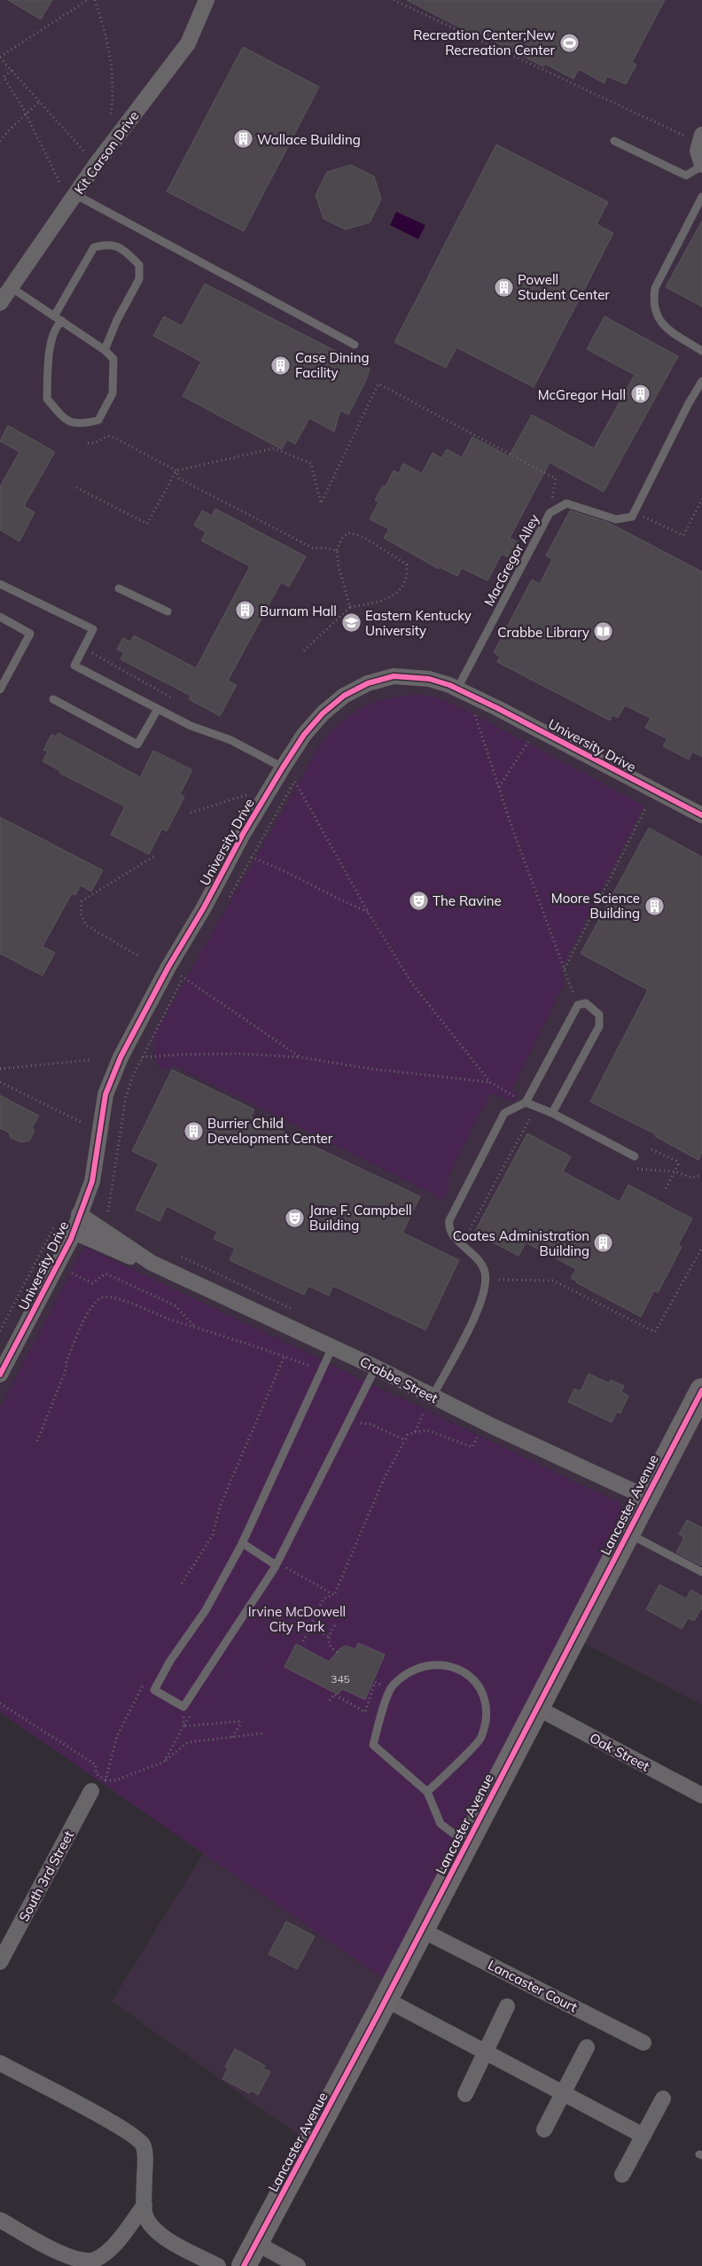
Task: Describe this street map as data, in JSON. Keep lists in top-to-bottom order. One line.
{"streets":{"main road":["Lancaster Avenue"],"street":["Kit Carson Drive","University Drive","Crabbe Street","Oak Street","South 3rd Street","Lancaster Court"],"lane":["MacGregor Alley"]},"crossings":[["MacGregor Alley","University Drive"],["University Drive","Crabbe Street"],["Crabbe Street","Lancaster Avenue"],["Lancaster Avenue","Oak Street"],["Lancaster Avenue","Lancaster Court"]],"parks":["Irvine McDowell City Park"],"places":{"sports":["Recreation Center;New Recreation Center"],"building":["Wallace Building","Powell Student Center","Case Dining Facility","McGregor Hall","Burnam Hall","Moore Science Building","Burrier Child Development Center","Coates Administration Building"],"school or university":["Eastern Kentucky University"],"library":["Crabbe Library"],"theatre":["The Ravine","Jane F. Campbell Building"]},"house_numbers":["345"]}
